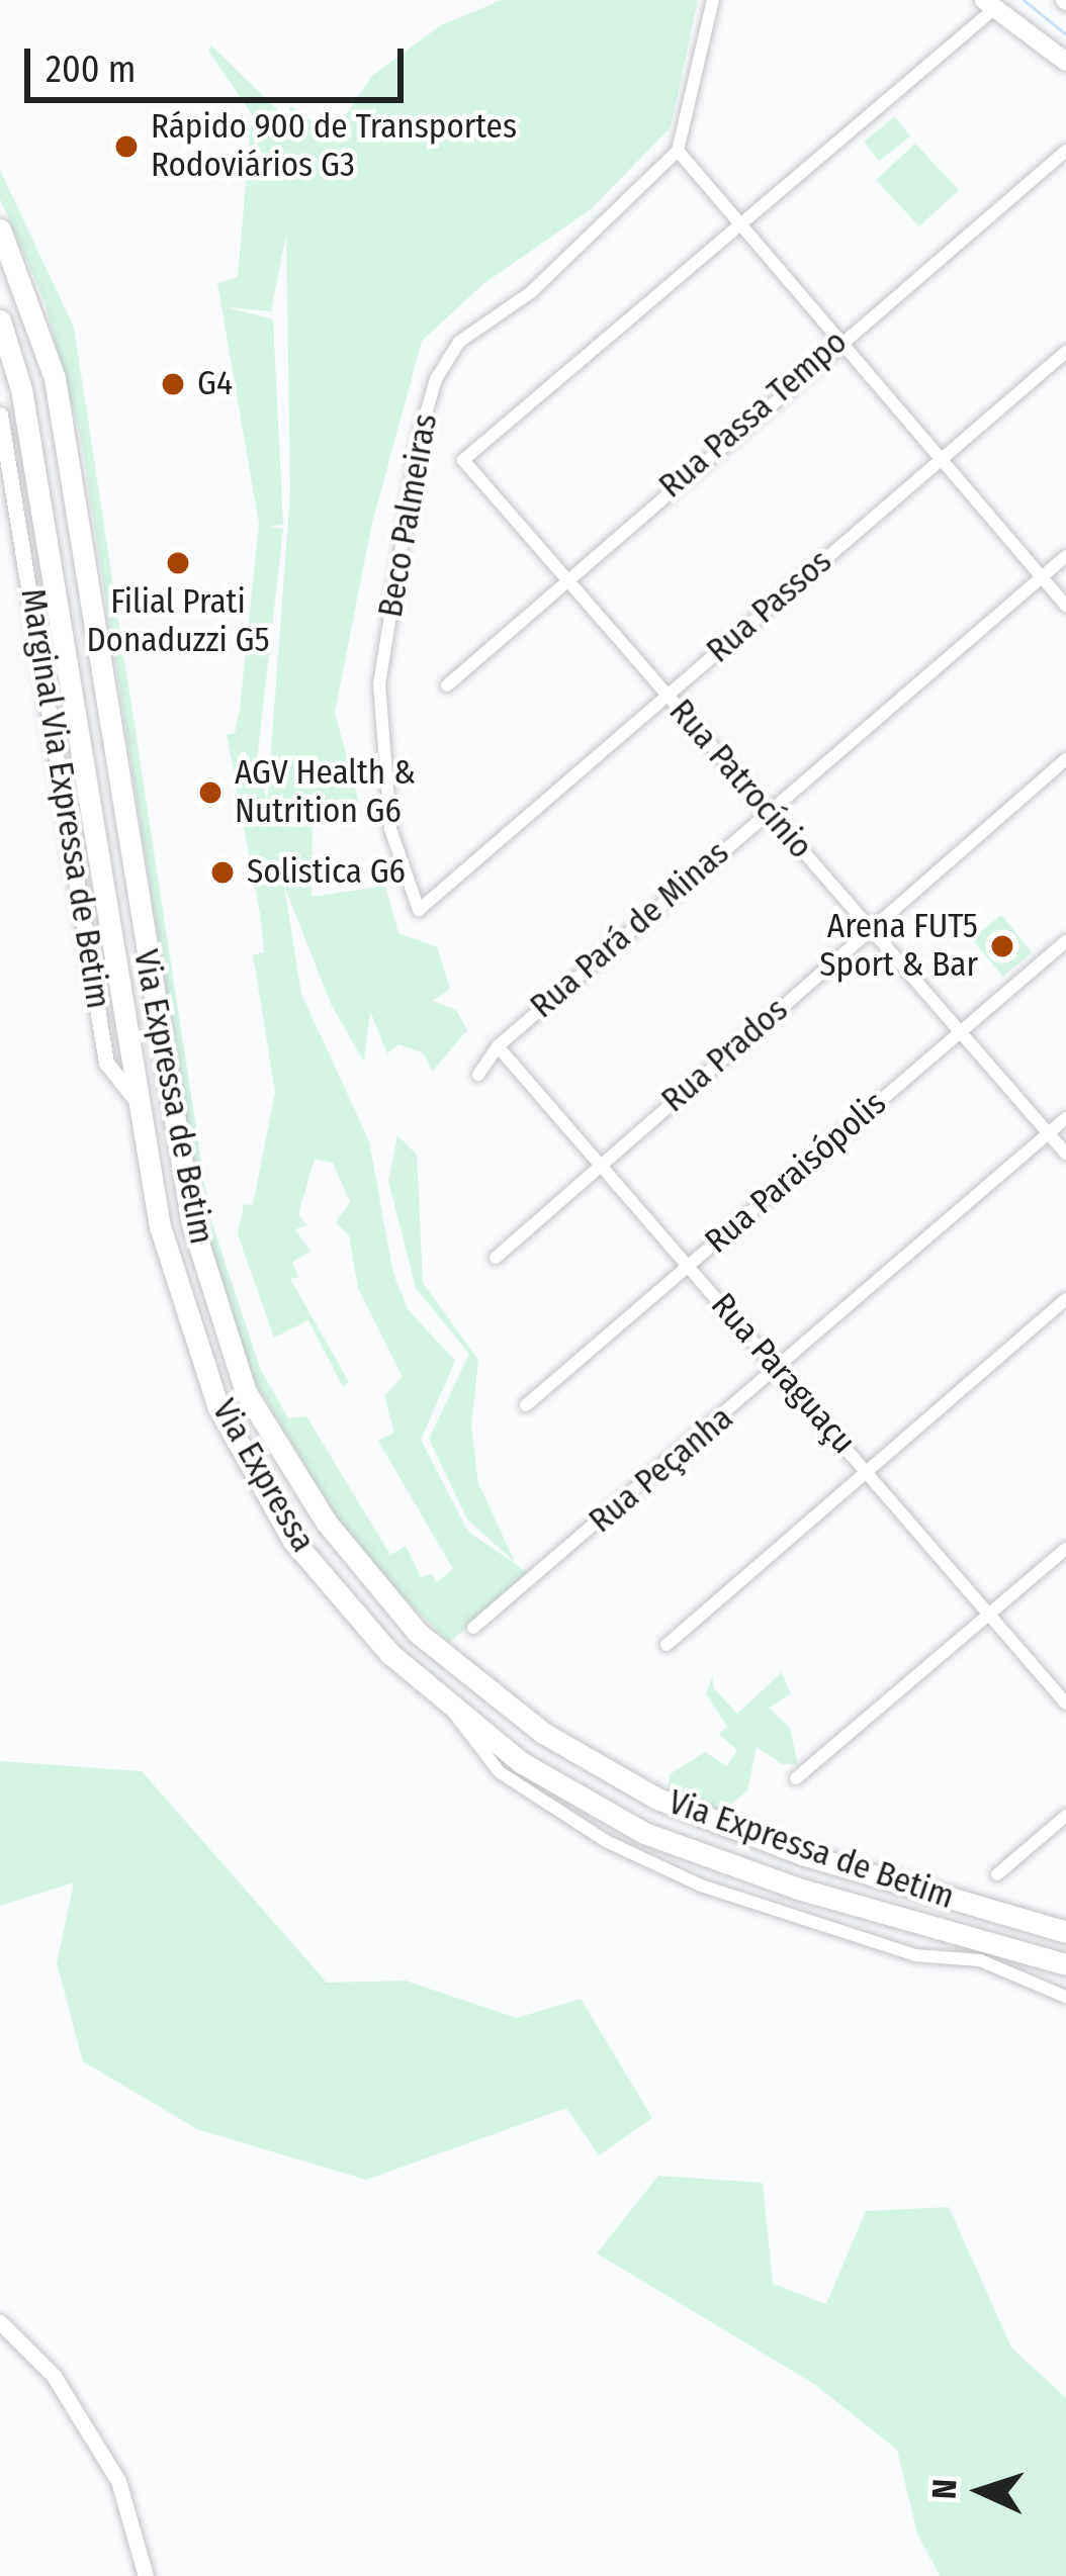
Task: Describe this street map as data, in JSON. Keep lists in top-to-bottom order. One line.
{"streets":{"highway":["Via Expressa de Betim","Via Expressa"],"street":["Rua Passa Tempo","Beco Palmeiras","Rua Passos","Rua Patrocínio","Marginal Via Expressa de Betim","Rua Pará de Minas","Rua Prados","Rua Paraisópolis","Rua Paraguaçu","Rua Peçanha"]},"crossings":[["Rua Passa Tempo","Rua Patrocínio"],["Beco Palmeiras","Rua Passos"],["Rua Passos","Rua Patrocínio"],["Rua Patrocínio","Rua Pará de Minas"],["Rua Patrocínio","Rua Prados"],["Rua Patrocínio","Rua Paraisópolis"],["Rua Patrocínio","Rua Peçanha"],["Marginal Via Expressa de Betim","Via Expressa"],["Rua Pará de Minas","Rua Paraguaçu"],["Rua Prados","Rua Paraguaçu"],["Rua Paraisópolis","Rua Paraguaçu"],["Rua Paraguaçu","Rua Peçanha"]],"places":["Rápido 900 de Transportes Rodoviários G3","G4","Filial Prati Donaduzzi G5","AGV Health & Nutrition G6","Solistica G6","Arena FUT5 Sport & Bar"],"scale_bar":"200 m","north":"left"}
